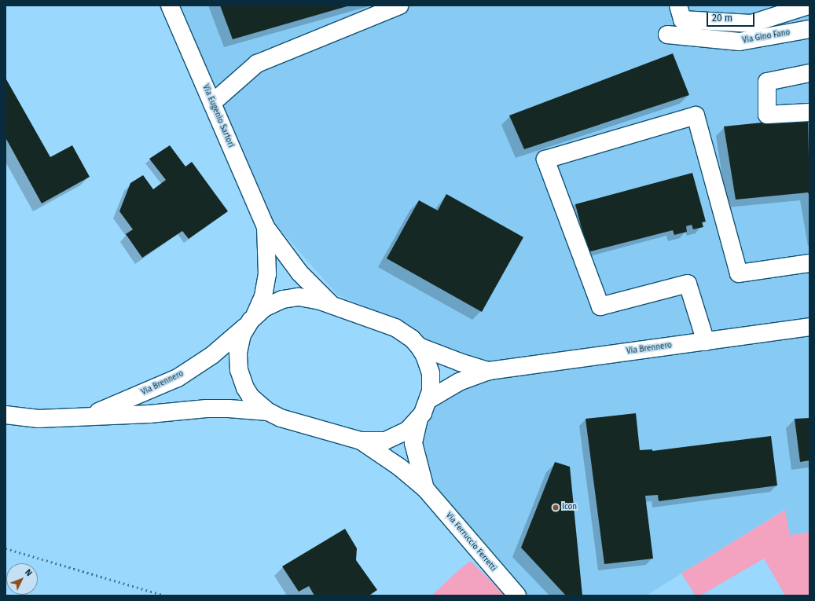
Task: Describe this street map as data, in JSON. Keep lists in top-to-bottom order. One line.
{"streets":{"main road":["Via Gino Fano","Via Eugenio Sartori","Via Brennero","Via Ferruccio Ferretti"]},"crossings":[["Via Eugenio Sartori","Via Brennero"]],"places":["Icon"],"scale_bar":"20 m","north":"top right"}
